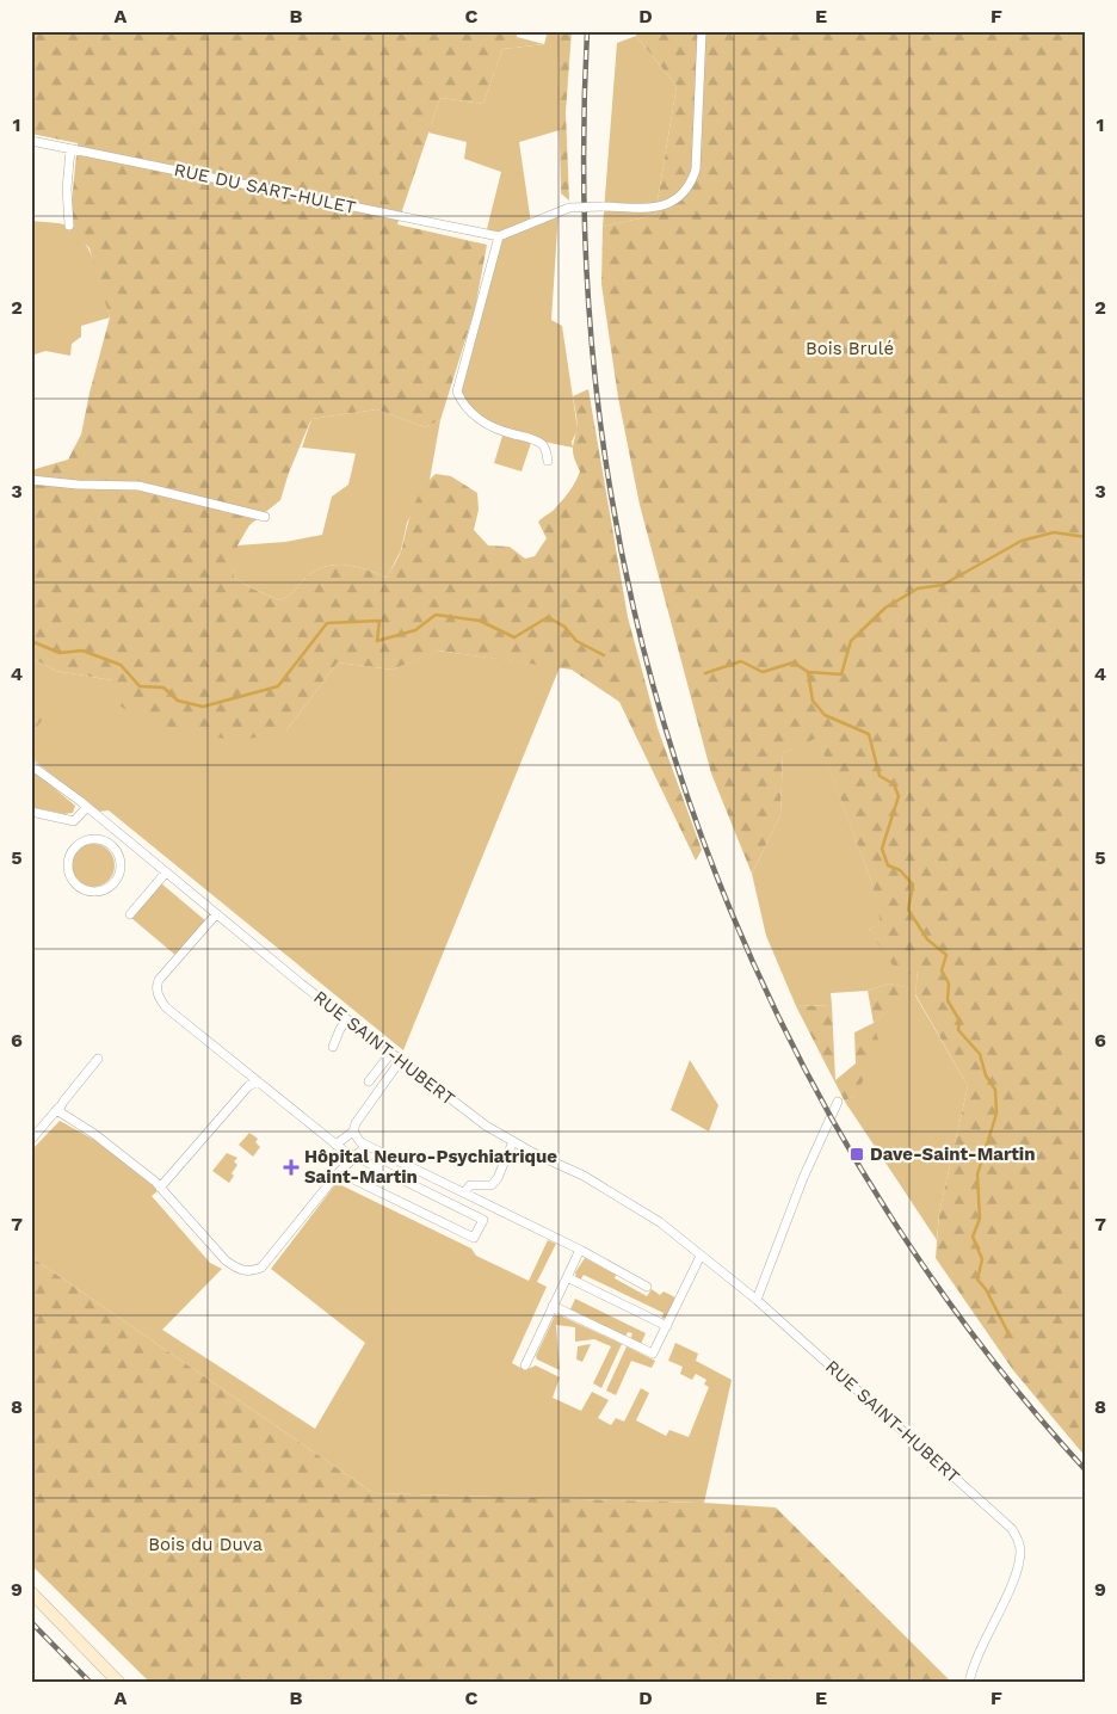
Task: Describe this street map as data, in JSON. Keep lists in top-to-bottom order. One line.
{"streets":{"street":["RUE DU SART-HULET","RUE SAINT-HUBERT"]},"parks":["Bois Brulé","Bois du Duva"],"places":{"transit":["Dave-Saint-Martin"],"health":["Hôpital Neuro-Psychiatrique Saint-Martin"]},"grid":{"columns":["A","B","C","D","E","F"],"rows":["1","2","3","4","5","6","7","8","9"]}}
